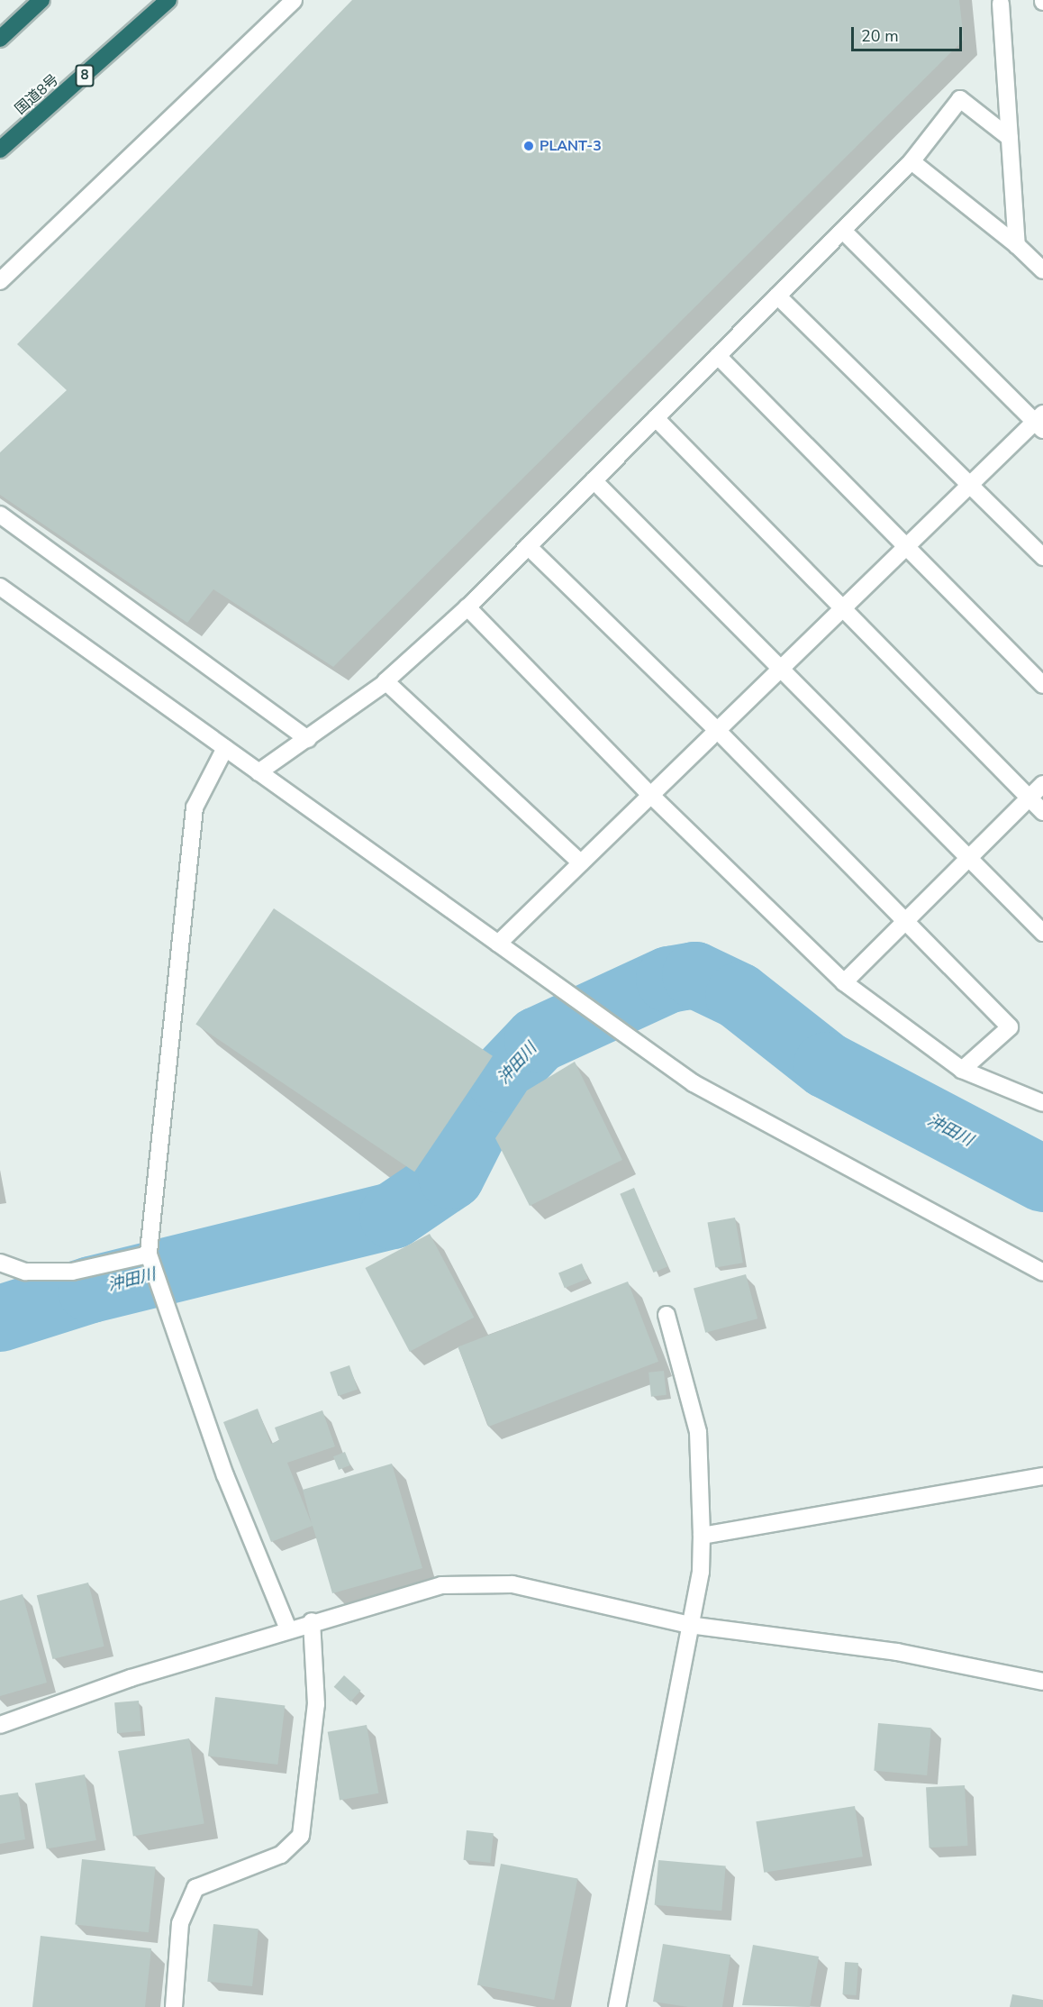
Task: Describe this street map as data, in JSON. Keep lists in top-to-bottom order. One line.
{"streets":{"highway":["8","国道8号"]},"water":["沖田川"],"places":["PLANT-3"],"scale_bar":"20 m"}
